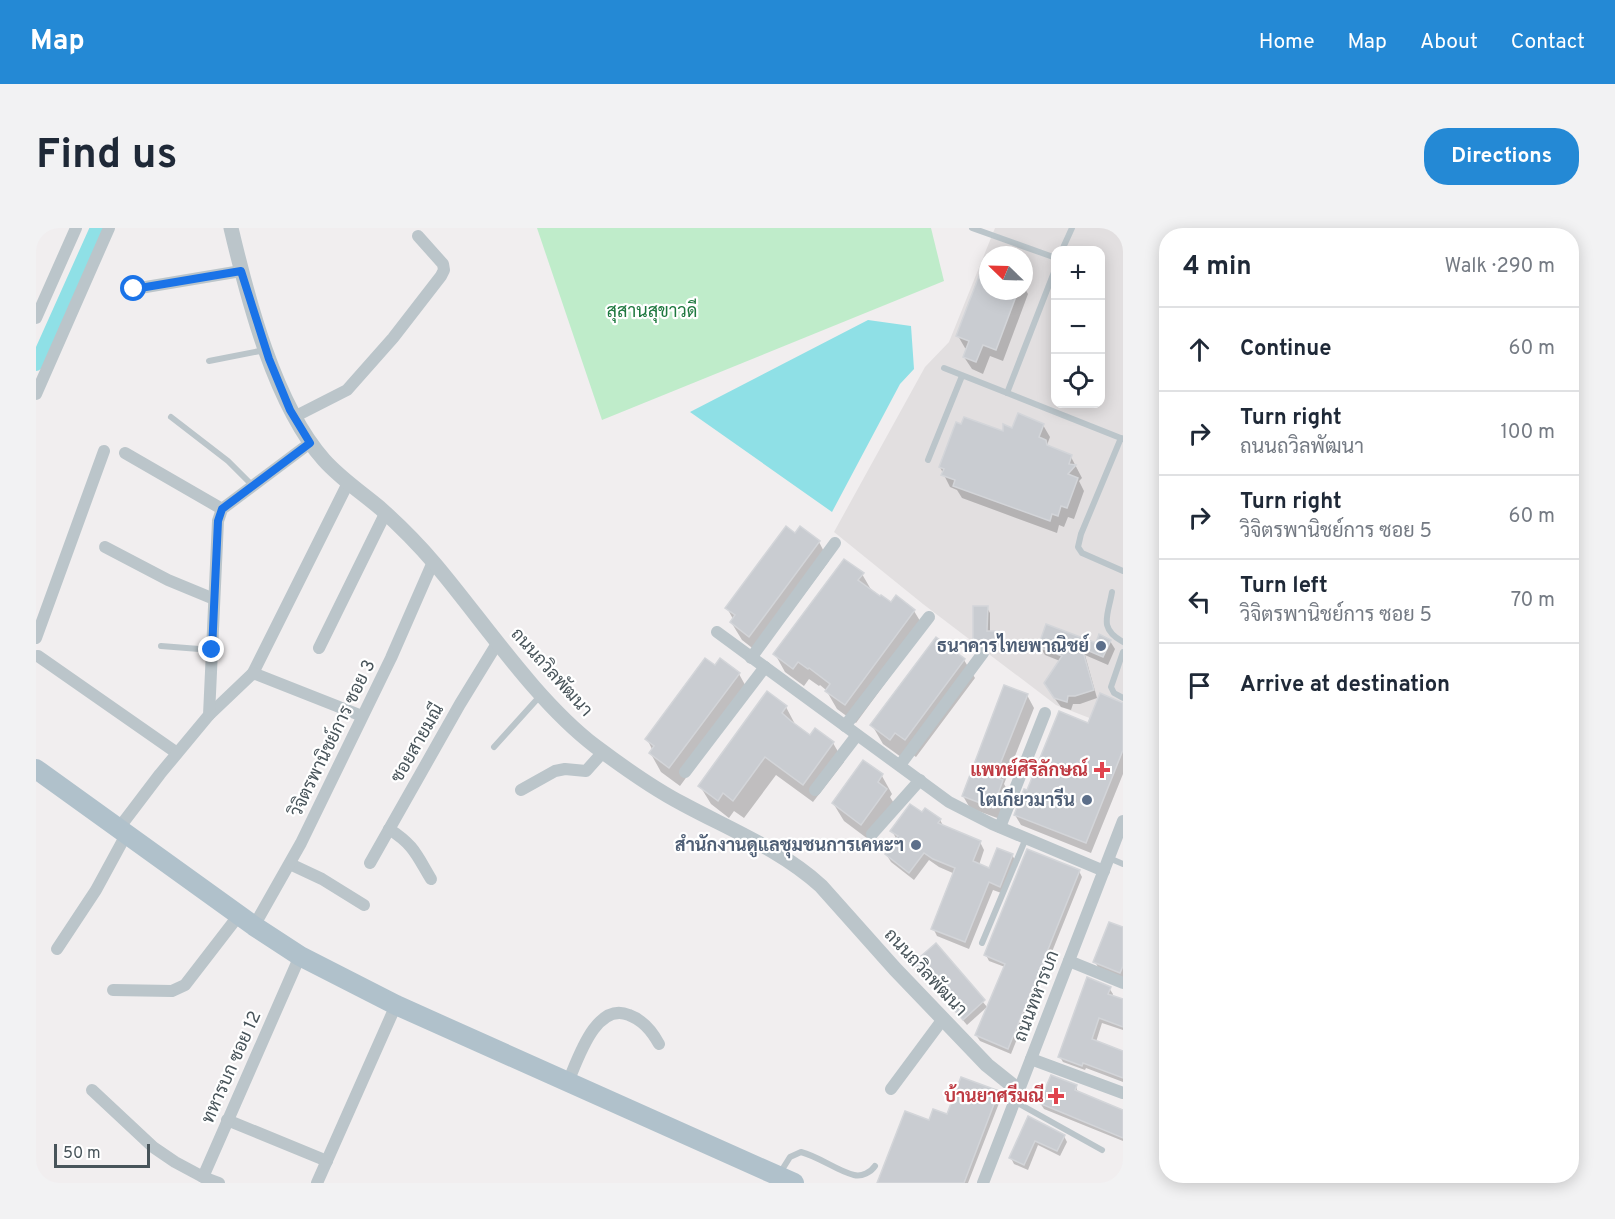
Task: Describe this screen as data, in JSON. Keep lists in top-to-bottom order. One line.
{"streets":{"street":["ถนนถวิลพัฒนา","วิจิตรพานิชย์การ ซอย 3","ซอยสายมณี","ถนนทหารบก","ทหารบก ซอย 12"]},"crossings":[["ถนนถวิลพัฒนา","วิจิตรพานิชย์การ ซอย 3"],["ถนนถวิลพัฒนา","ซอยสายมณี"],["ถนนถวิลพัฒนา","ถนนทหารบก"]],"parks":["สุสานสุขาวดี"],"places":{"other":["ธนาคารไทยพาณิชย์","โตเกียวมารีน","สำนักงานดูแลชุมชนการเคหะฯ"],"health":["แพทย์ศิริลักษณ์","บ้านยาศรีมณี"]},"scale_bar":"50 m","north":"top left","page":{"header":"Map","nav":["Home","Map","About","Contact"],"buttons":"Directions","title":"Find us","heading":["4 min","Walk · 290 m"],"map_buttons":["+","−"],"list":[["Continue","60 m"],["Turn right","ถนนถวิลพัฒนา","100 m"],["Turn right","วิจิตรพานิชย์การ ซอย 5","60 m"],["Turn left","วิจิตรพานิชย์การ ซอย 5","70 m"],"Arrive at destination"],"scale":"50 m"}}
